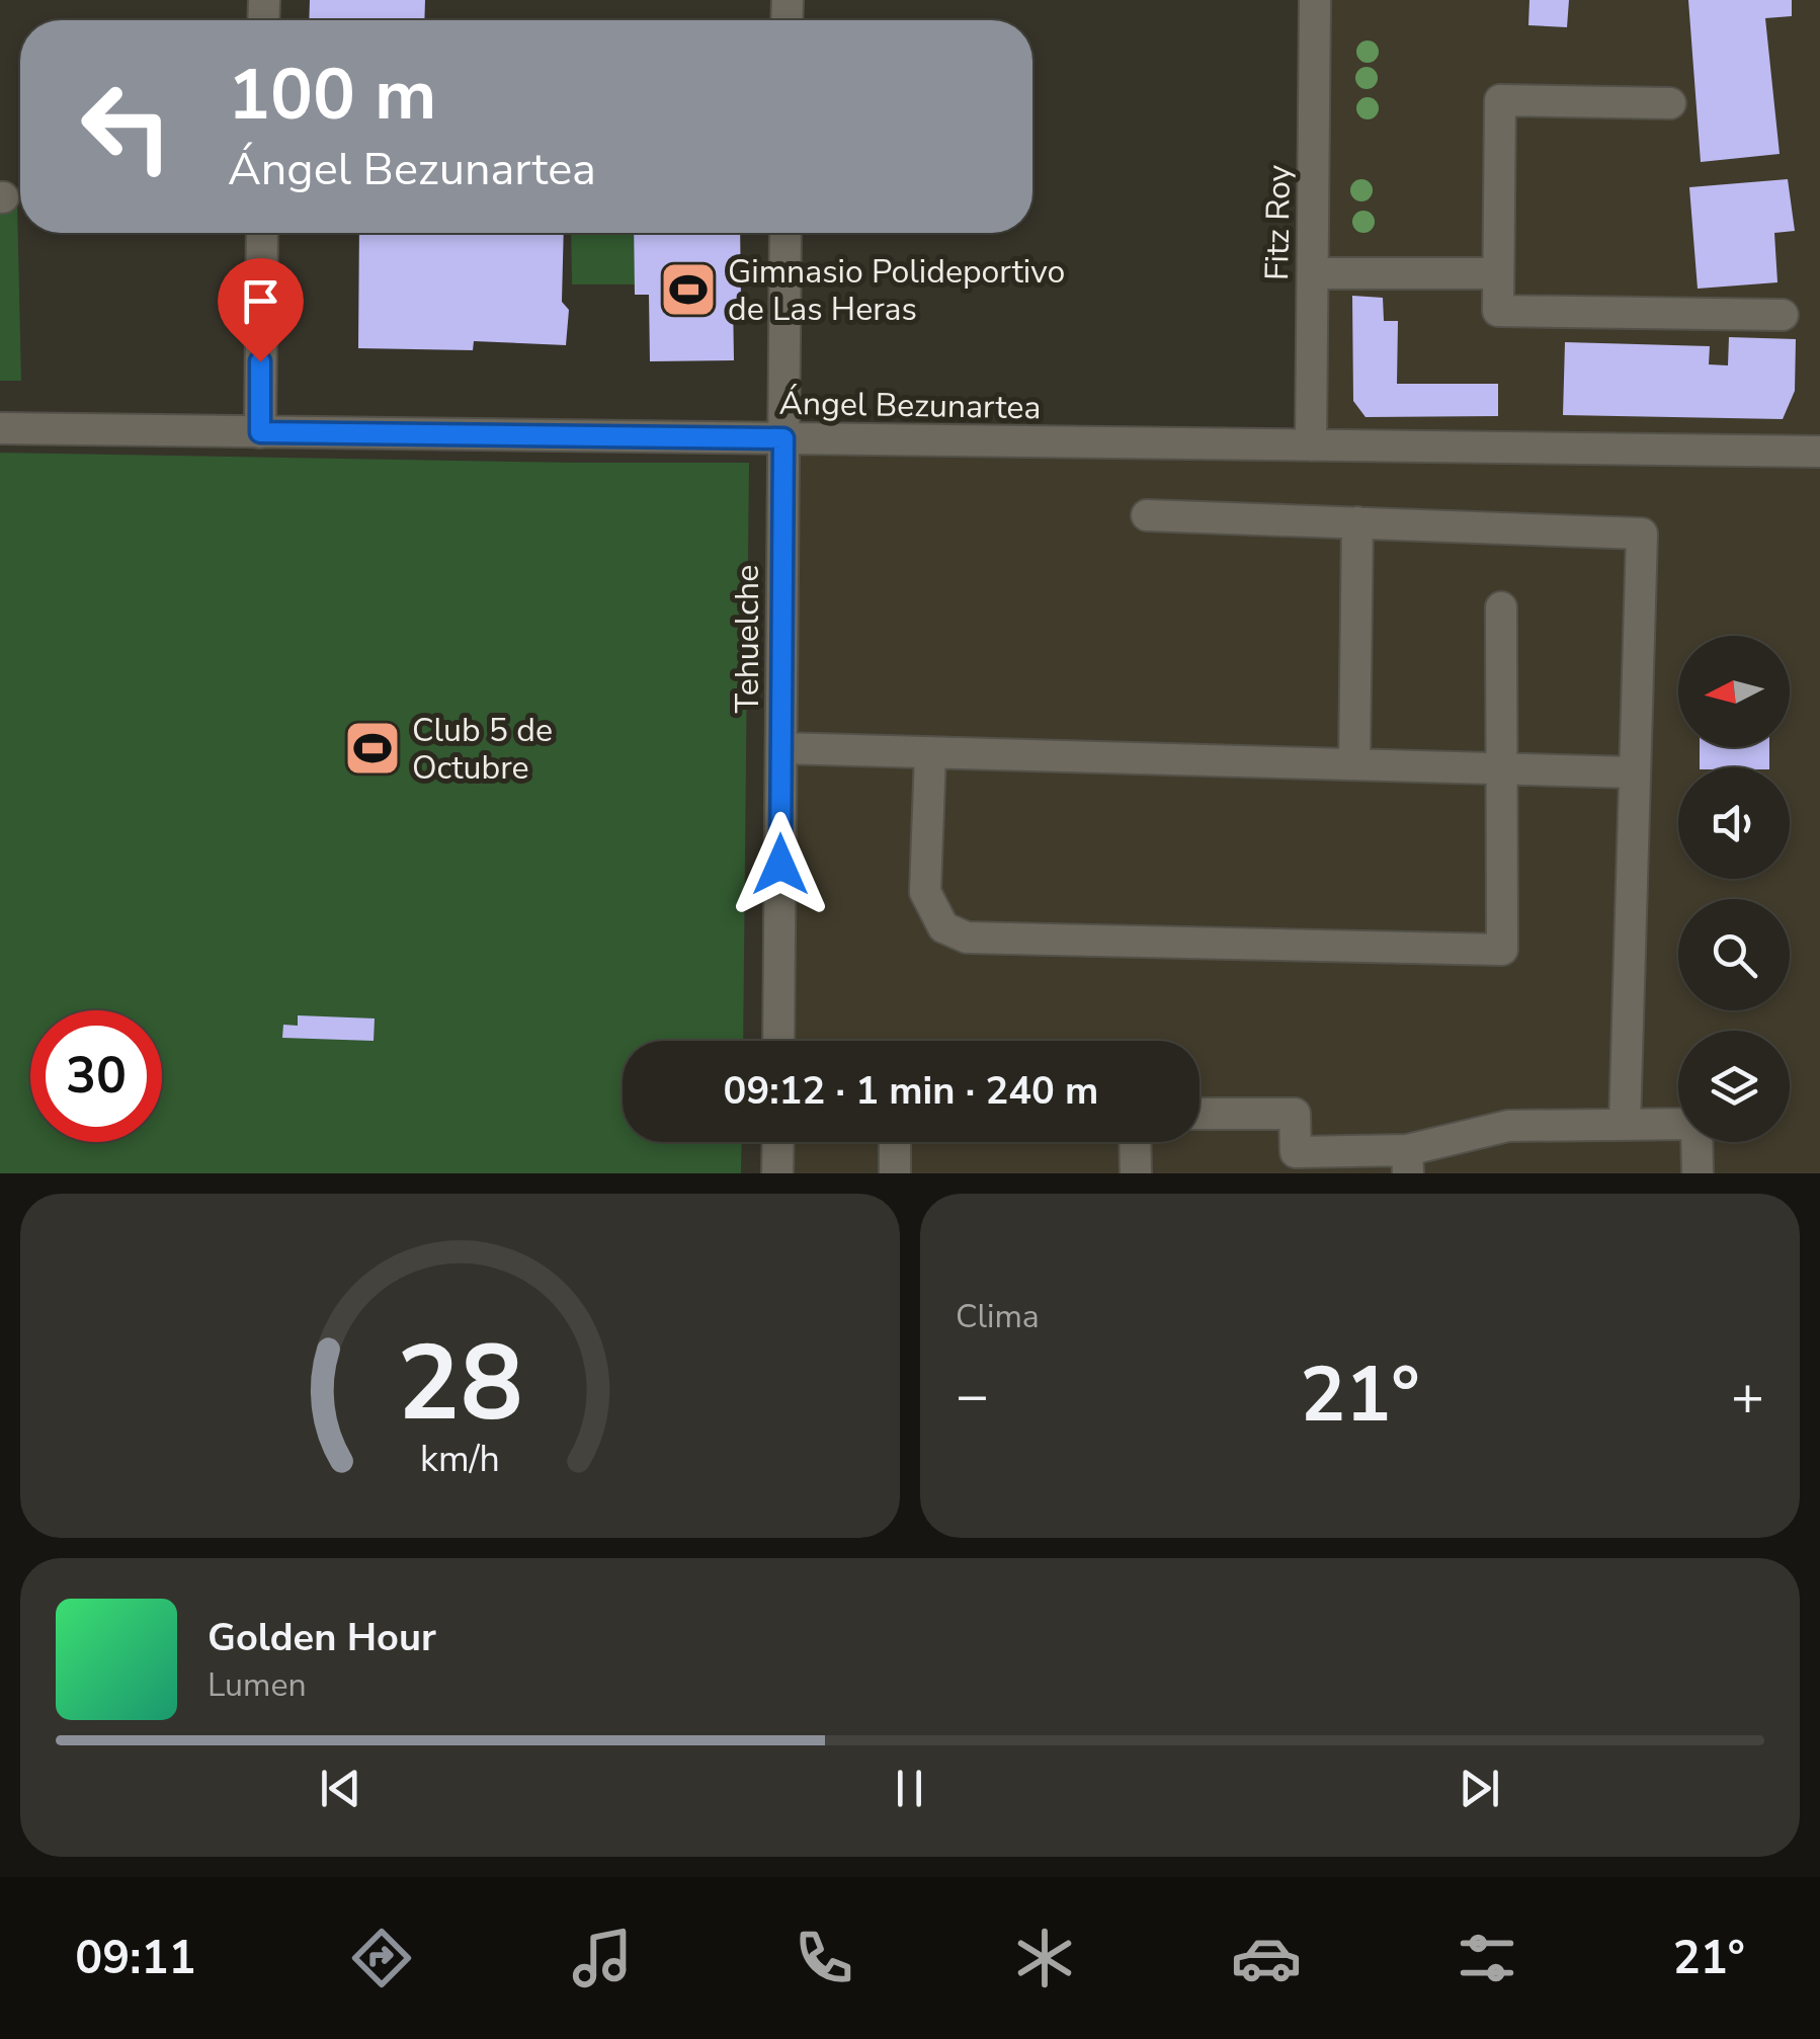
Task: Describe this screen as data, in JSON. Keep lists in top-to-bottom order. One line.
{"streets":{"street":["Fitz Roy","Ángel Bezunartea","Tehuelche"]},"crossings":[["Fitz Roy","Ángel Bezunartea"],["Ángel Bezunartea","Tehuelche"]],"places":{"sports":["Gimnasio Polideportivo de Las Heras","Club 5 de Octubre"]},"north":"left","page":{"turn":["100 m","Ángel Bezunartea"],"limit":"30","trip":"09:12 · 1 min · 240 m","tile":"Clima","heat":["−","21°","+"],"song":["Golden Hour","Lumen"],"tabs":["09:11","21°"],"gauge":["28","km/h"]}}
